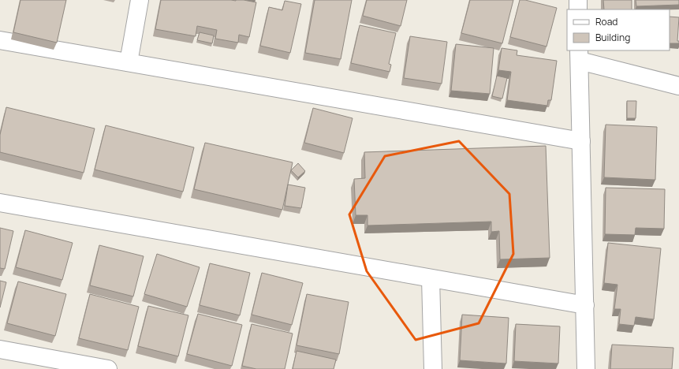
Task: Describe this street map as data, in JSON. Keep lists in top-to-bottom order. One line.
{"legend":["Road","Building"]}
